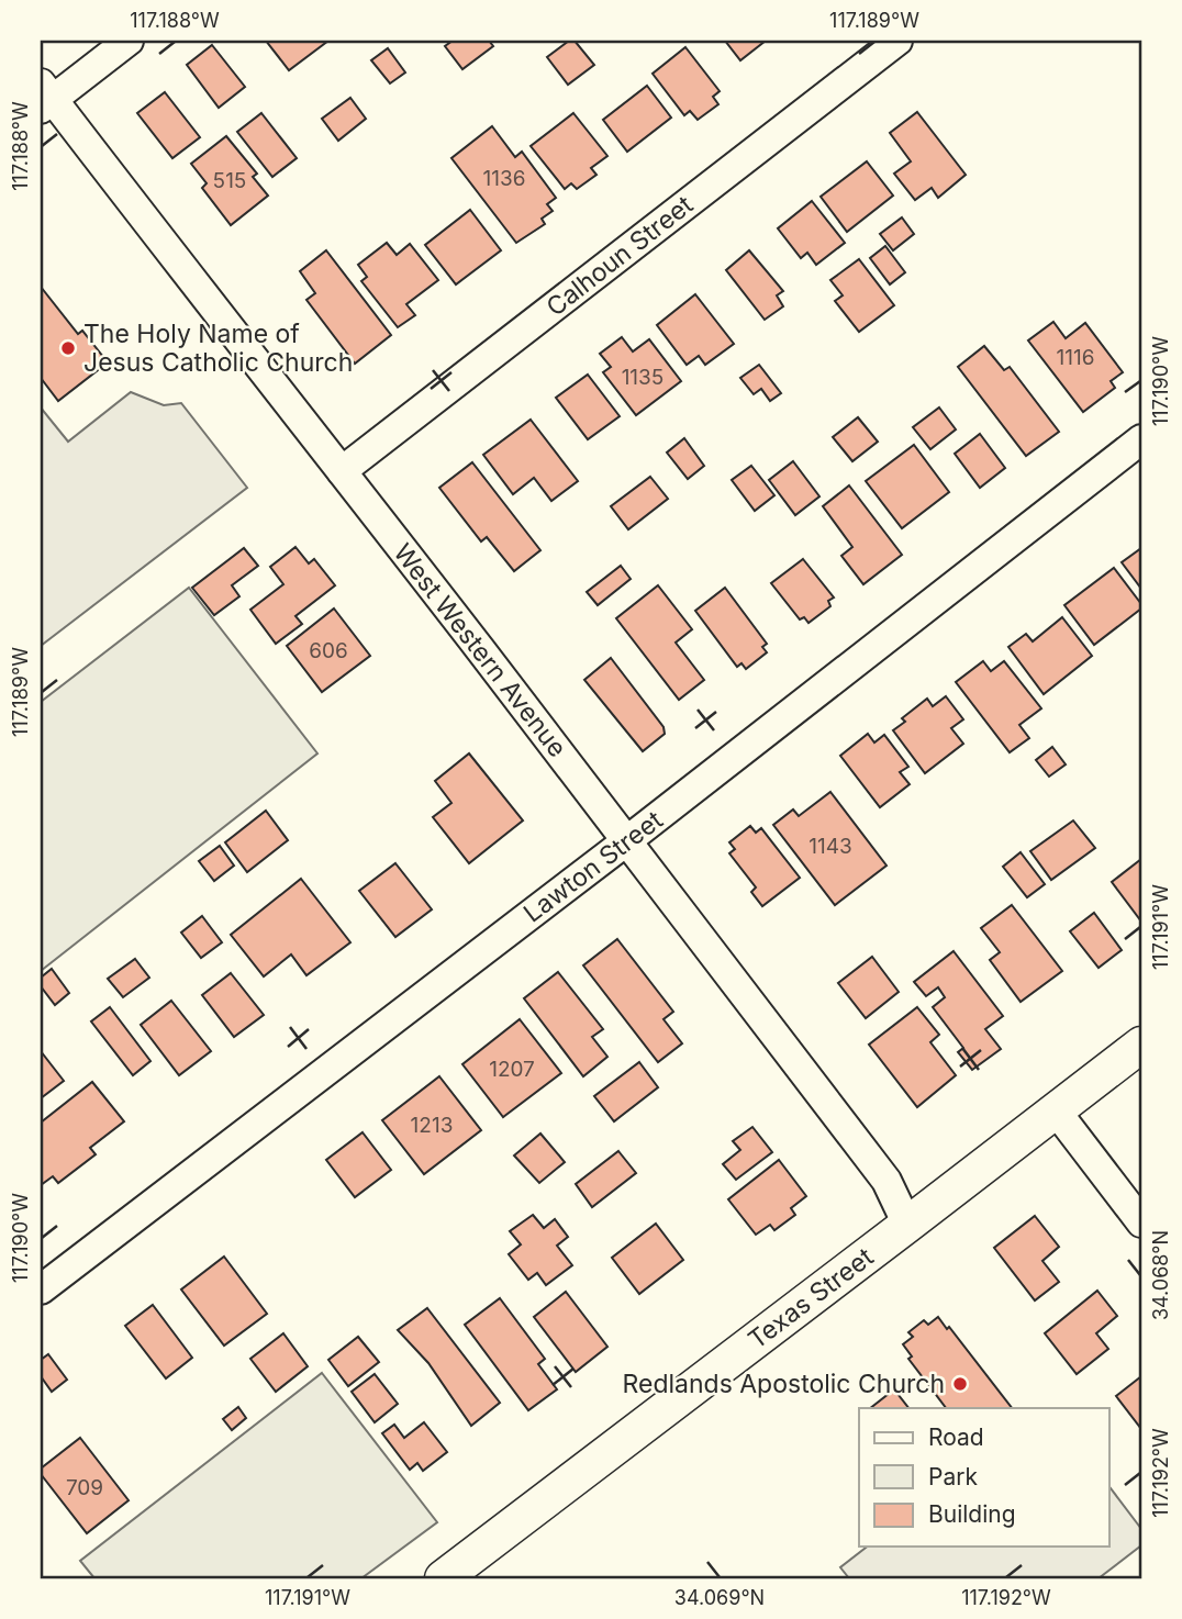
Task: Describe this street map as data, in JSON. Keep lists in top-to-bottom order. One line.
{"streets":{"street":["Calhoun Street","West Western Avenue","Lawton Street","Texas Street"]},"crossings":[["Calhoun Street","West Western Avenue"],["West Western Avenue","Lawton Street"],["West Western Avenue","Texas Street"]],"places":["The Holy Name of Jesus Catholic Church","Redlands Apostolic Church"],"house_numbers":["1136","515","1116","1135","606","1143","1207","1213","709"],"legend":["Road","Park","Building"],"coordinates":["117.188°W","117.189°W","117.190°W","117.191°W","34.068°N","117.192°W","34.069°N"]}
